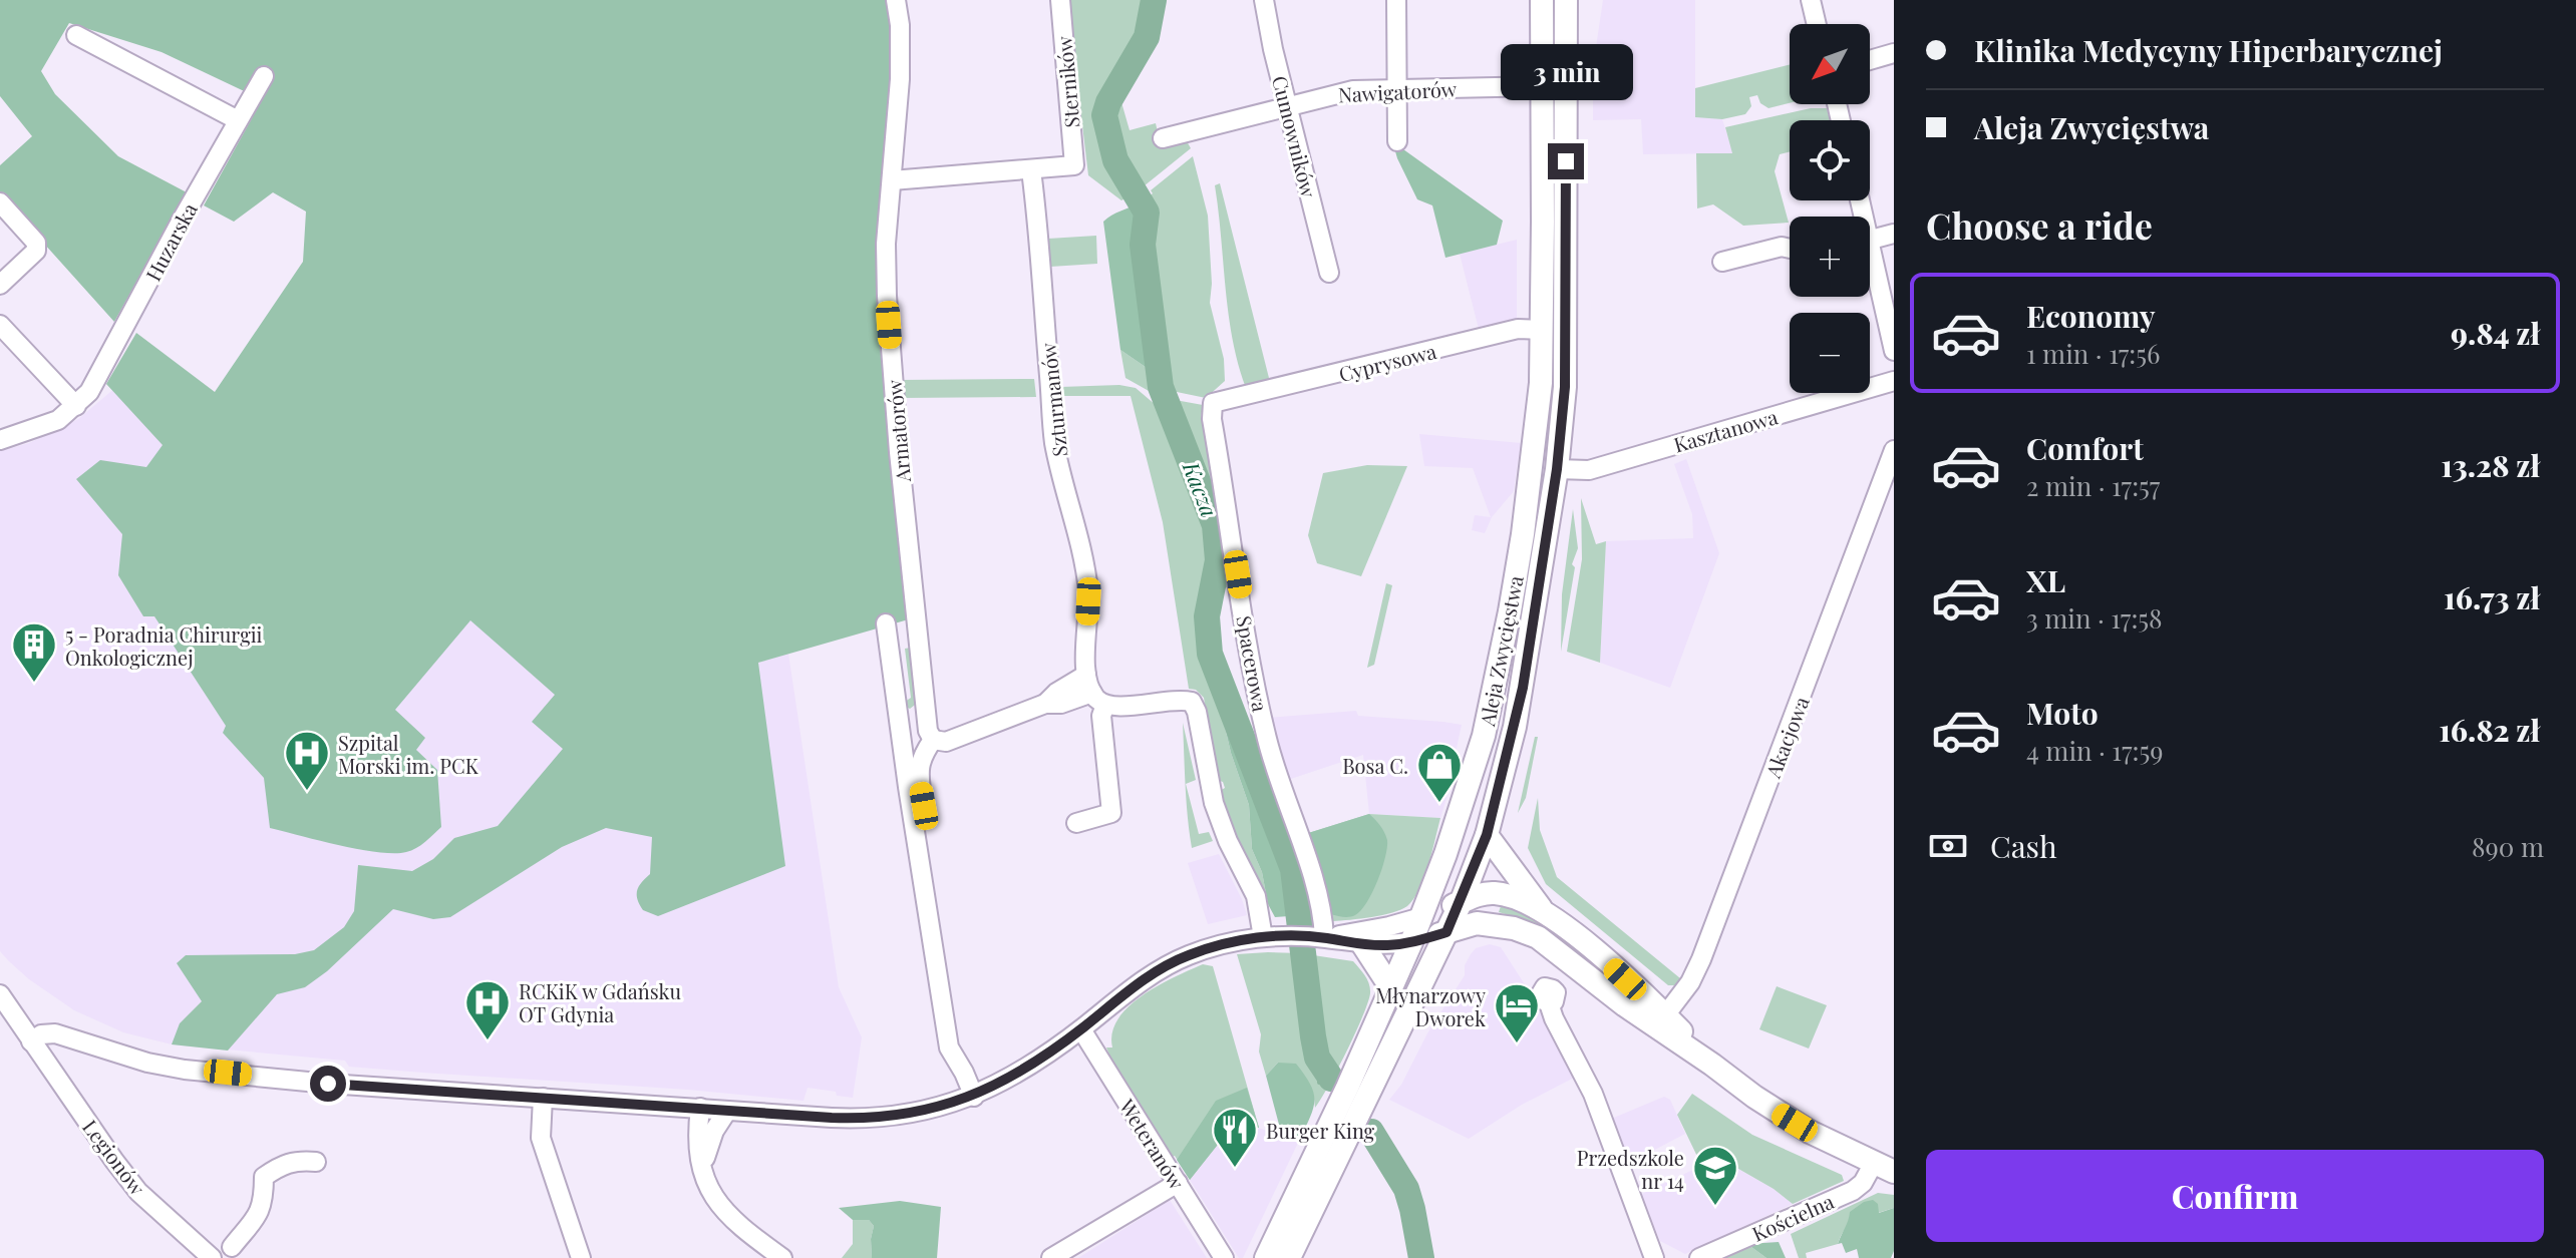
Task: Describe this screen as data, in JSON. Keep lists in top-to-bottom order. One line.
{"streets":{"main road":["Aleja Zwycięstwa"],"street":["Sterników","Nawigatorów","Cumowników","Huzarska","Cyprysowa","Szturmanów","Kasztanowa","Armatorów","Spacerowa","Akacjowa","Weteranów","Legionów","Kościelna"]},"crossings":[["Sterników","Szturmanów"],["Nawigatorów","Cumowników"],["Nawigatorów","Aleja Zwycięstwa"],["Cyprysowa","Aleja Zwycięstwa"],["Cyprysowa","Spacerowa"],["Kasztanowa","Aleja Zwycięstwa"]],"water":["Kacza"],"places":{"building":["5 - Poradnia Chirurgii Onkologicznej"],"hospital":["Szpital Morski im. PCK","RCKiK w Gdańsku OT Gdynia"],"shop":["Bosa C."],"hotel":["Młynarzowy Dworek"],"restaurant":["Burger King"],"school or university":["Przedszkole nr 14"]},"north":"bottom left","page":{"banner":["Klinika Medycyny Hiperbarycznej","Aleja Zwycięstwa"],"map_buttons":["+","−"],"bubble":"3 min","heading":"Choose a ride","list":[{"name":"Economy","note":"1 min · 17:56","value":"9.84 zł"},{"name":"Comfort","note":"2 min · 17:57","value":"13.28 zł"},{"name":"XL","note":"3 min · 17:58","value":"16.73 zł"},{"name":"Moto","note":"4 min · 17:59","value":"16.82 zł"}],"pay":["Cash","890 m"],"buttons":"Confirm"}}
